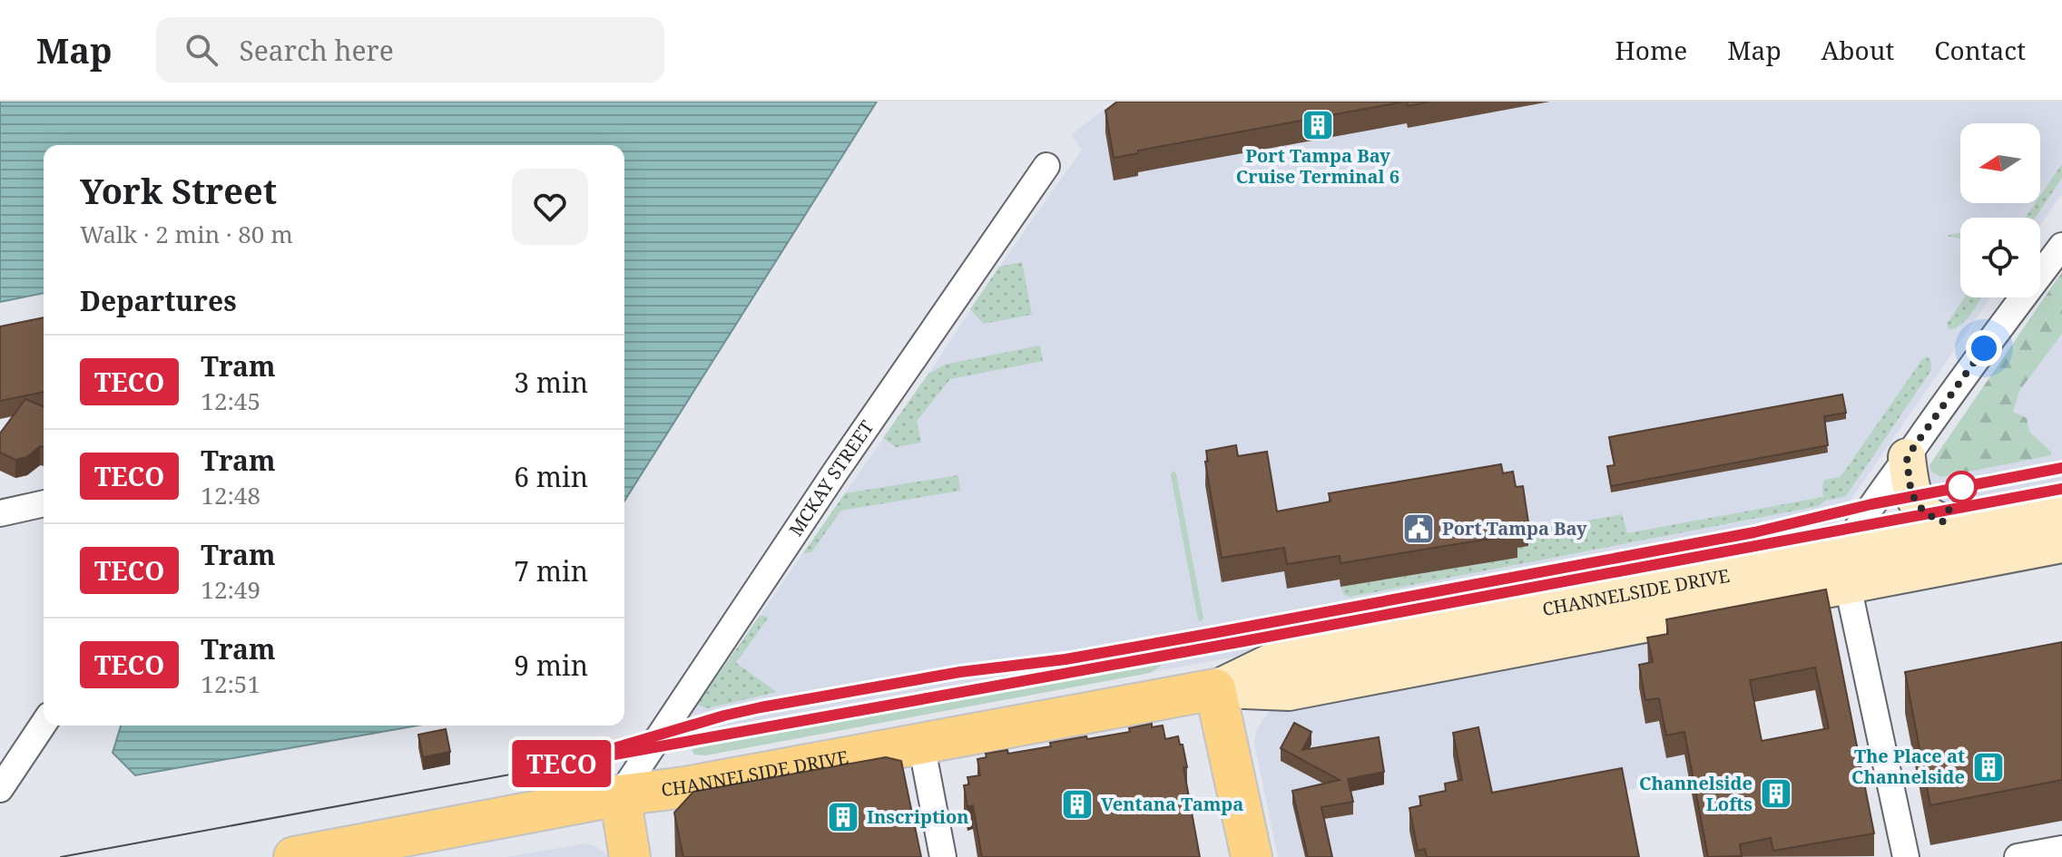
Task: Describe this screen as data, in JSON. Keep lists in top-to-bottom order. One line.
{"streets":{"main road":["CHANNELSIDE DRIVE"],"street":["MCKAY STREET"]},"crossings":[["MCKAY STREET","CHANNELSIDE DRIVE"]],"places":{"building":["Port Tampa Bay Cruise Terminal 6","The Place at Channelside","Channelside Lofts","Ventana Tampa","Inscription"],"public building":["Port Tampa Bay"]},"lines":["tram line TECO"],"north":"left","page":{"header":"Map","search":"Search here","nav":["Home","Map","About","Contact"],"on_map":"TECO","heading":[["York Street","Walk · 2 min · 80 m"],"Departures"],"list":[{"mark":"TECO","name":"Tram","note":"12:45","value":"3 min"},{"mark":"TECO","name":"Tram","note":"12:48","value":"6 min"},{"mark":"TECO","name":"Tram","note":"12:49","value":"7 min"},{"mark":"TECO","name":"Tram","note":"12:51","value":"9 min"}]}}
